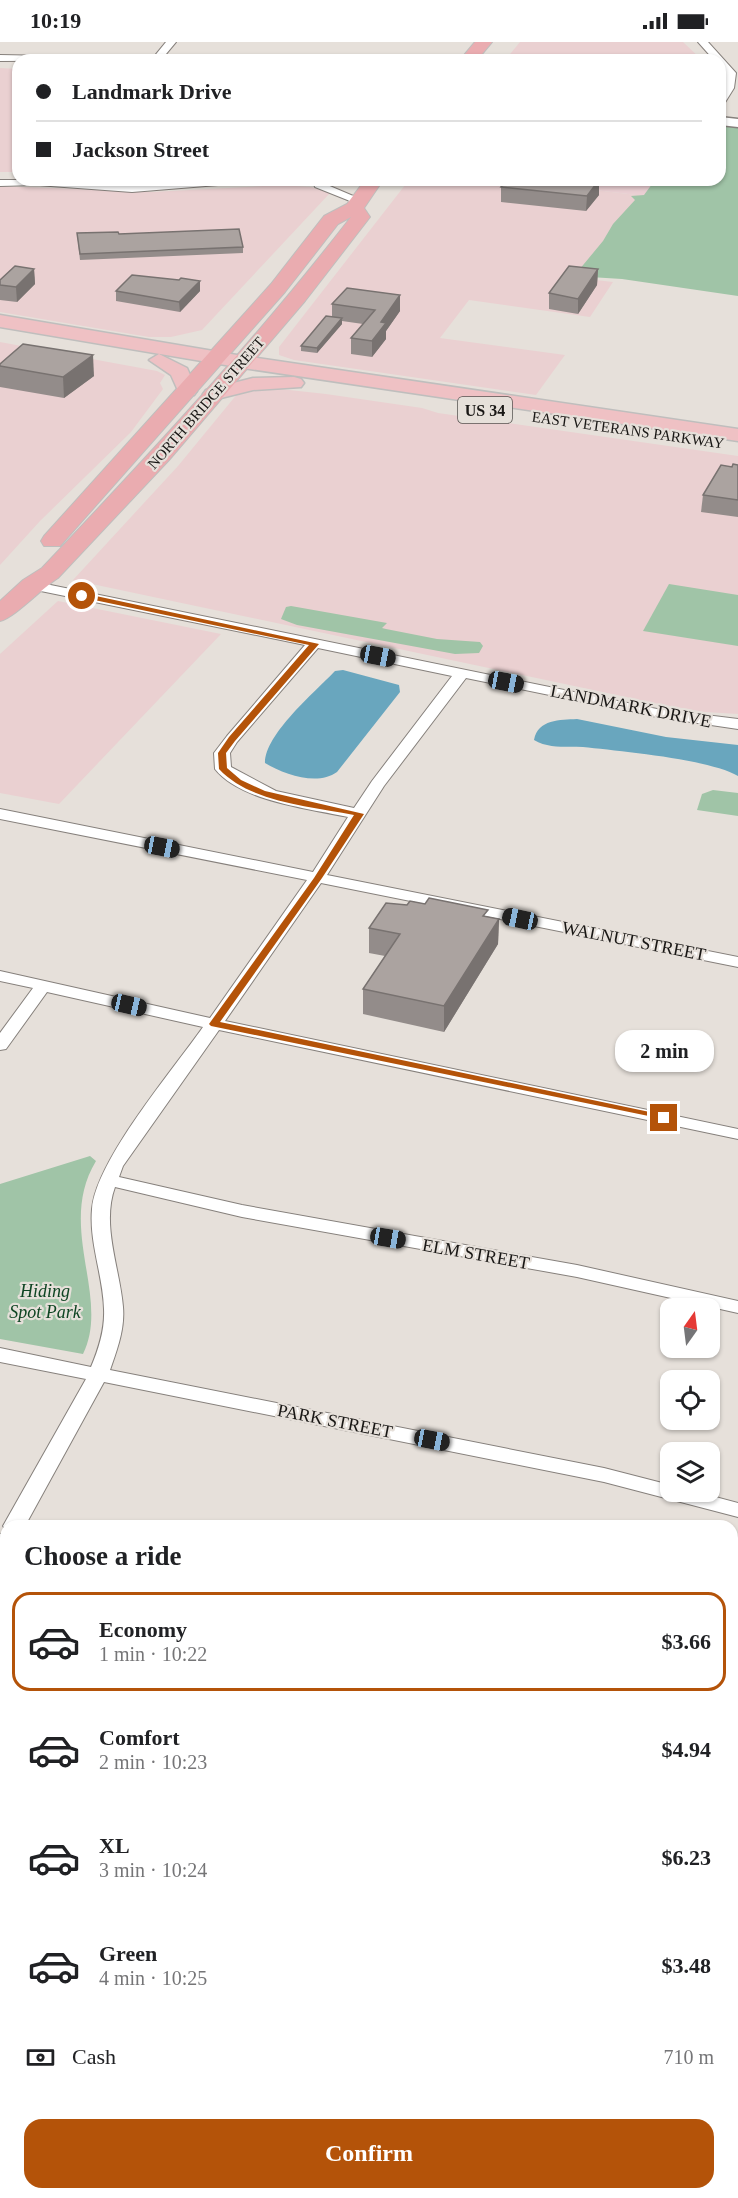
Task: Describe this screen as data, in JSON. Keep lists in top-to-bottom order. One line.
{"streets":{"highway":["NORTH BRIDGE STREET"],"main road":["US 34","EAST VETERANS PARKWAY"],"street":["LANDMARK DRIVE","WALNUT STREET","ELM STREET","PARK STREET"]},"crossings":[["NORTH BRIDGE STREET","US 34"],["NORTH BRIDGE STREET","EAST VETERANS PARKWAY"],["NORTH BRIDGE STREET","LANDMARK DRIVE"],["US 34","EAST VETERANS PARKWAY"]],"parks":["Hiding Spot Park"],"north":"top","page":{"status":"10:19","banner":["Landmark Drive","Jackson Street"],"bubble":"2 min","heading":"Choose a ride","list":[{"name":"Economy","note":"1 min · 10:22","value":"$3.66"},{"name":"Comfort","note":"2 min · 10:23","value":"$4.94"},{"name":"XL","note":"3 min · 10:24","value":"$6.23"},{"name":"Green","note":"4 min · 10:25","value":"$3.48"}],"pay":["Cash","710 m"],"buttons":"Confirm"}}
